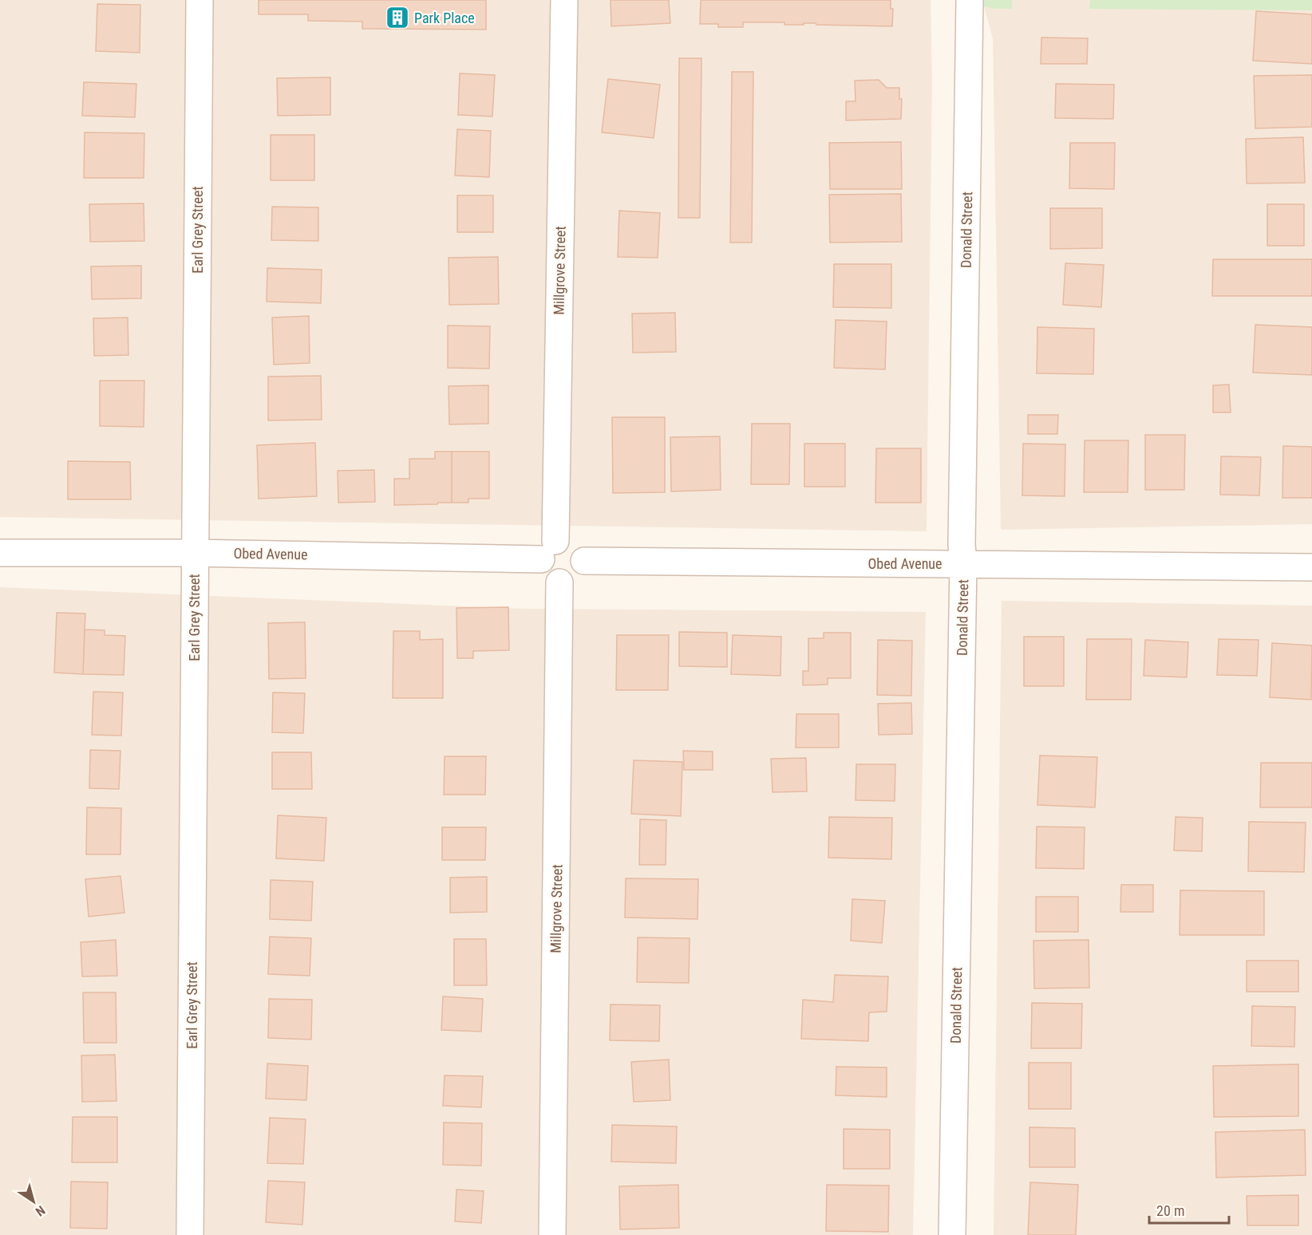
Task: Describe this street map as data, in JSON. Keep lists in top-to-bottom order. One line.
{"streets":{"street":["Earl Grey Street","Donald Street","Millgrove Street","Obed Avenue"]},"crossings":[["Earl Grey Street","Obed Avenue"],["Donald Street","Obed Avenue"],["Millgrove Street","Obed Avenue"]],"places":{"building":["Park Place"]},"scale_bar":"20 m","north":"bottom right"}
